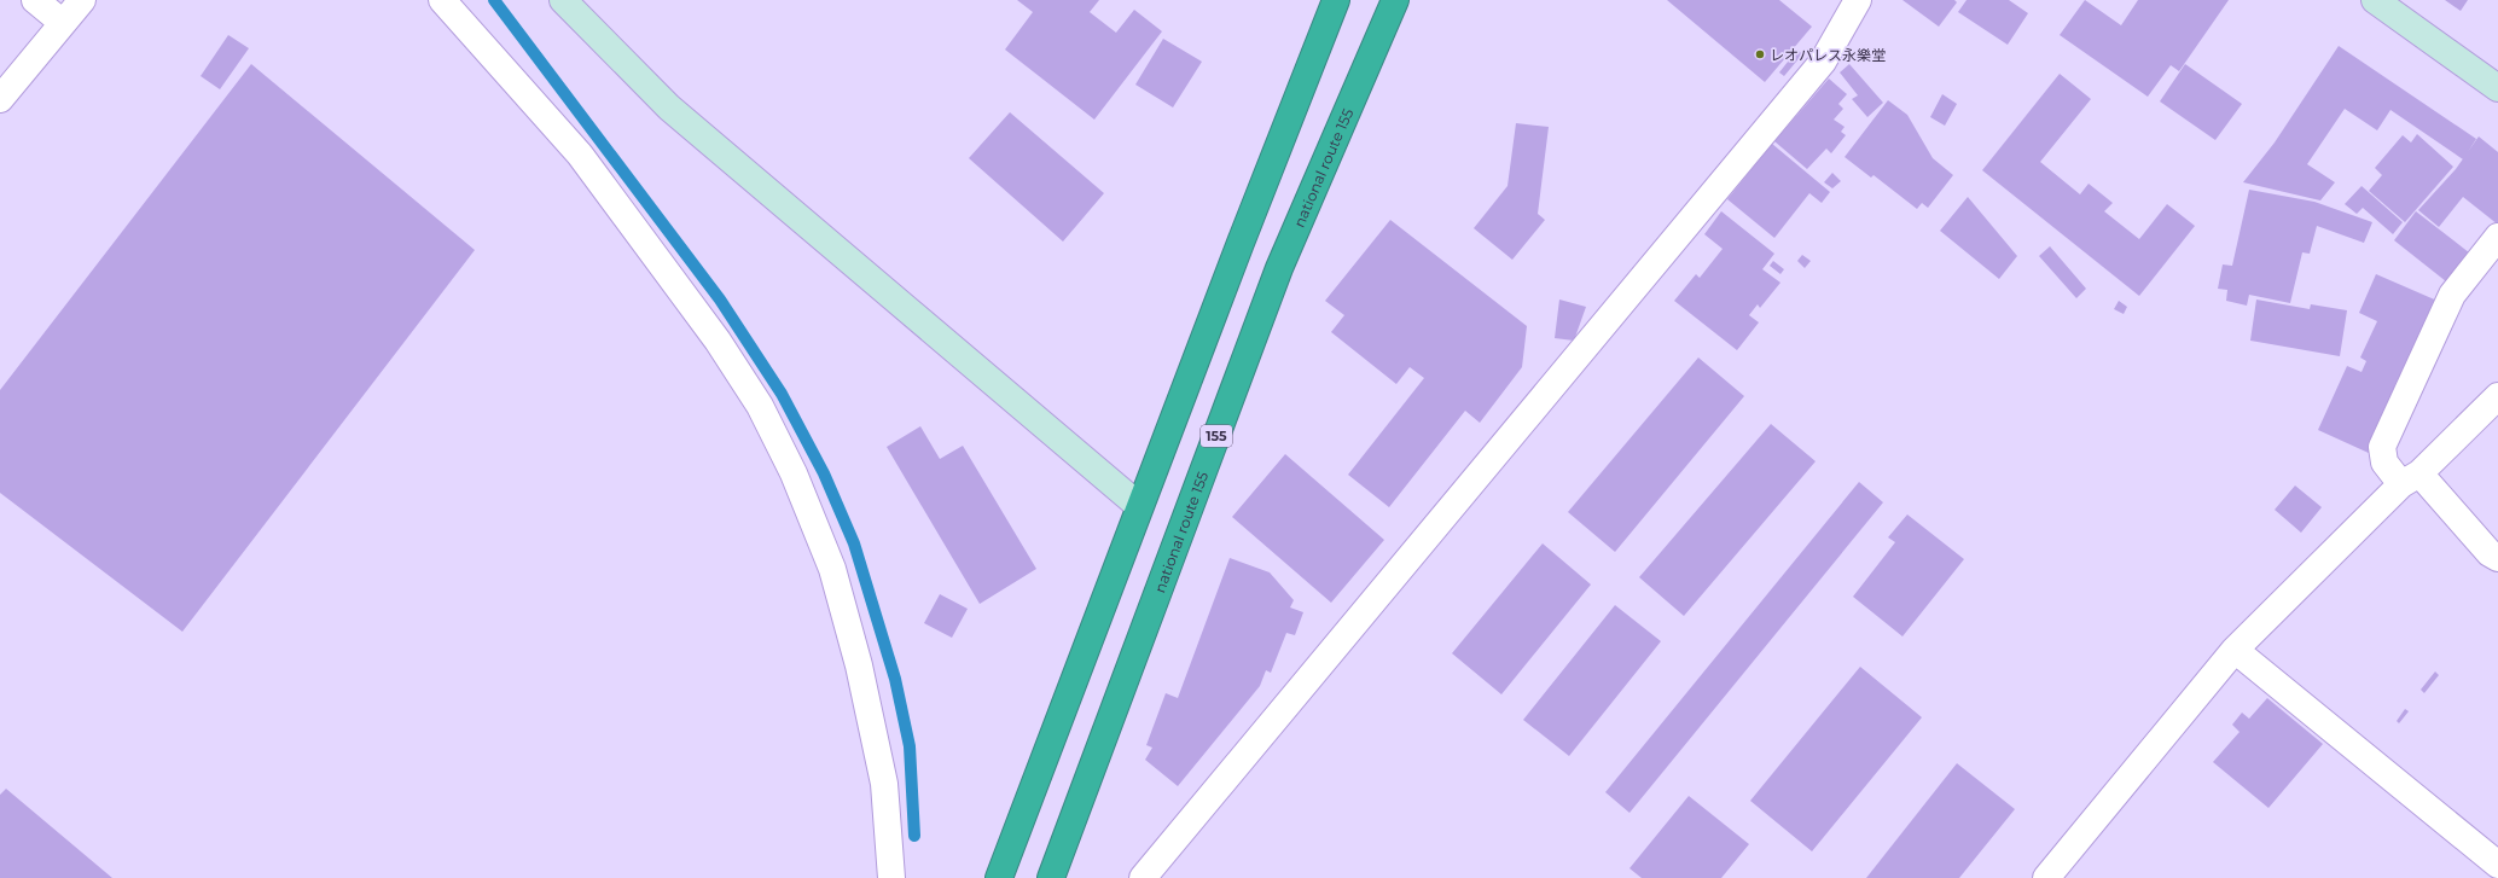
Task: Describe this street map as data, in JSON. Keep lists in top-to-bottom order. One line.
{"streets":{"highway":["national route 155","155"]},"places":["レオパレス永樂堂"]}
